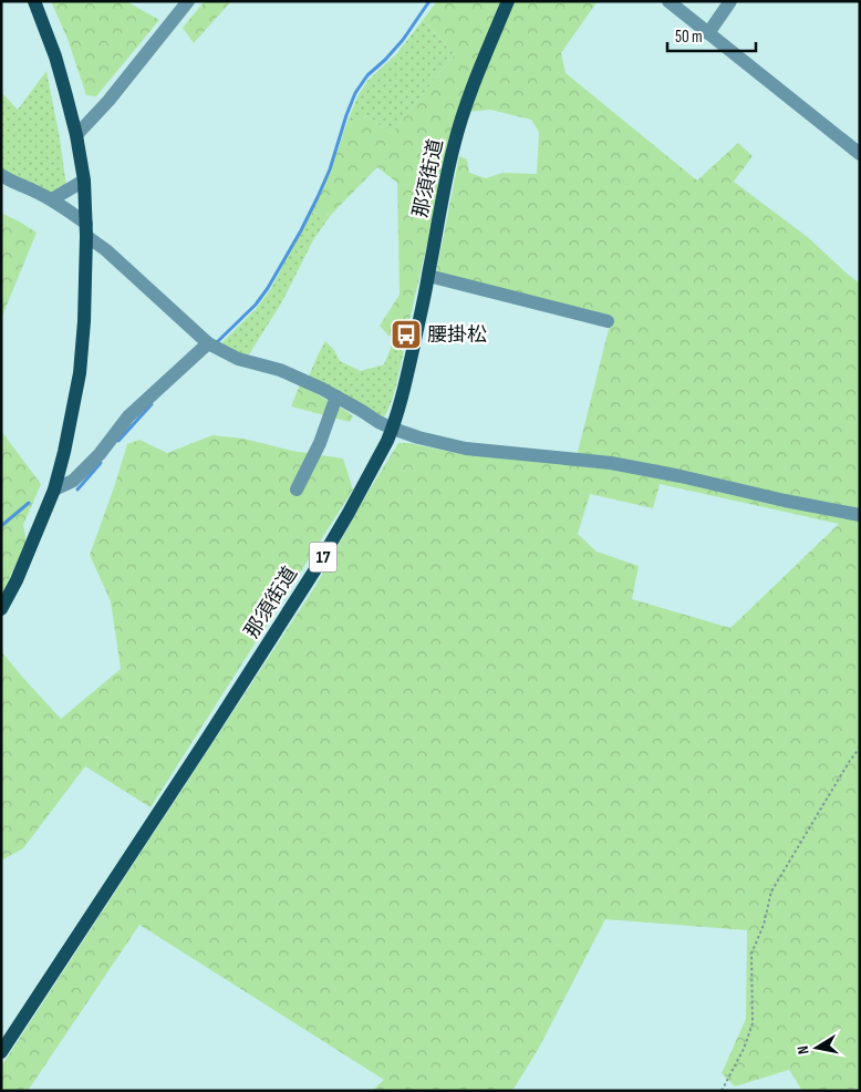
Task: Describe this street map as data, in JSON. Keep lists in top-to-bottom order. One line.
{"streets":{"main road":["那須街道","17"]},"places":{"bus stop":["腰掛松"]},"scale_bar":"50 m","north":"left"}
